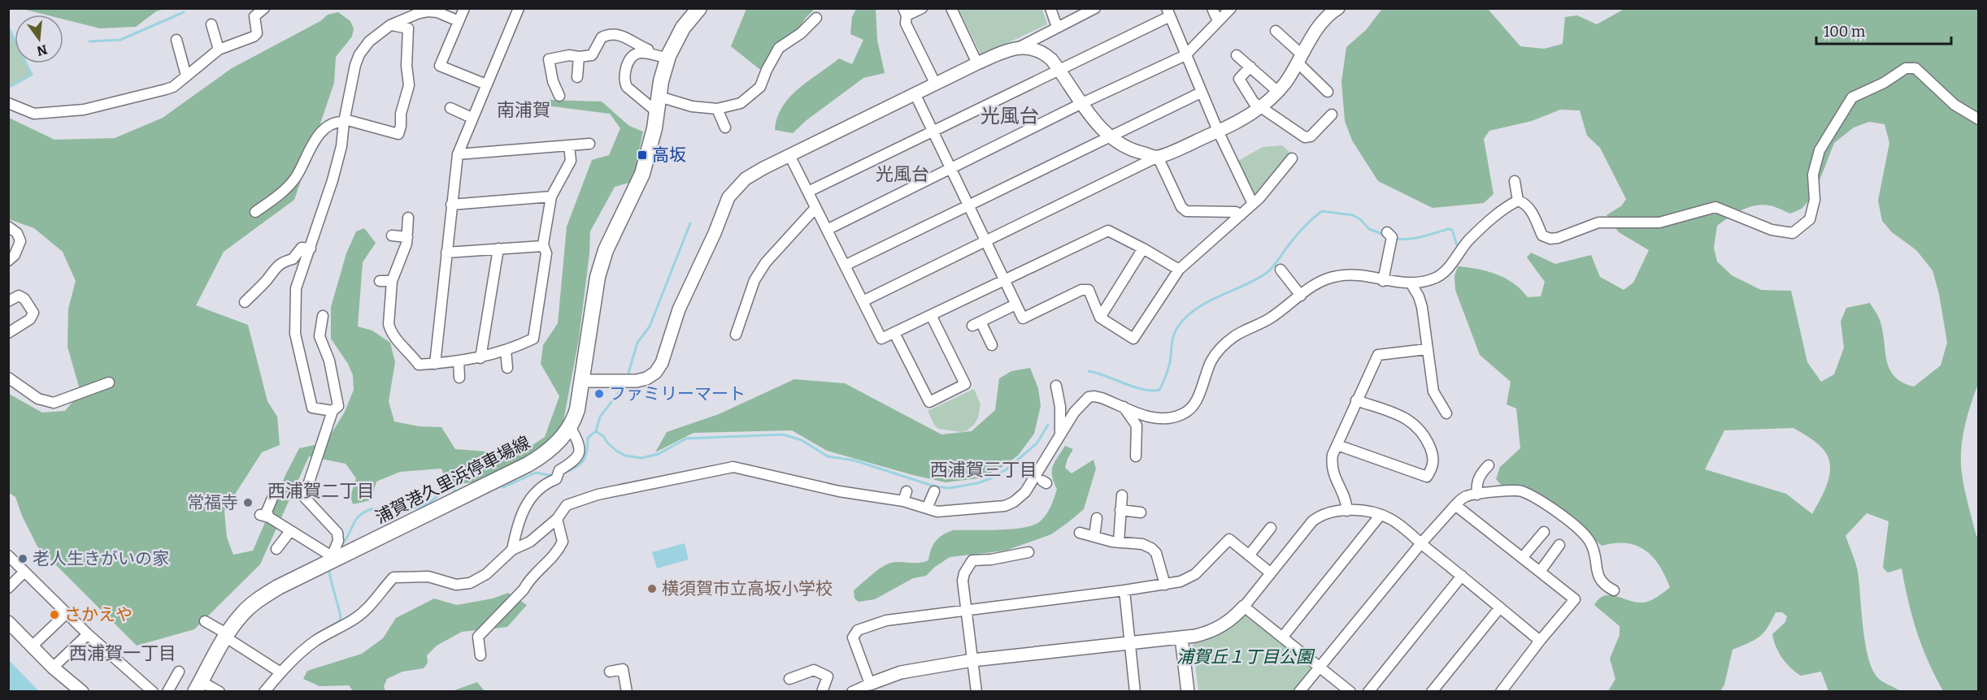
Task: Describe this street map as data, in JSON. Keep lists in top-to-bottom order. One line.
{"streets":{"main road":["浦賀港久里浜停車場線"]},"districts":["南浦賀","光風台","光風台","西浦賀三丁目","西浦賀二丁目","西浦賀一丁目"],"parks":["浦賀丘１丁目公園"],"places":{"transit":["高坂"],"other":["ファミリーマート","常福寺","老人生きがいの家","横須賀市立高坂小学校","さかえや"]},"scale_bar":"100 m","north":"bottom"}
